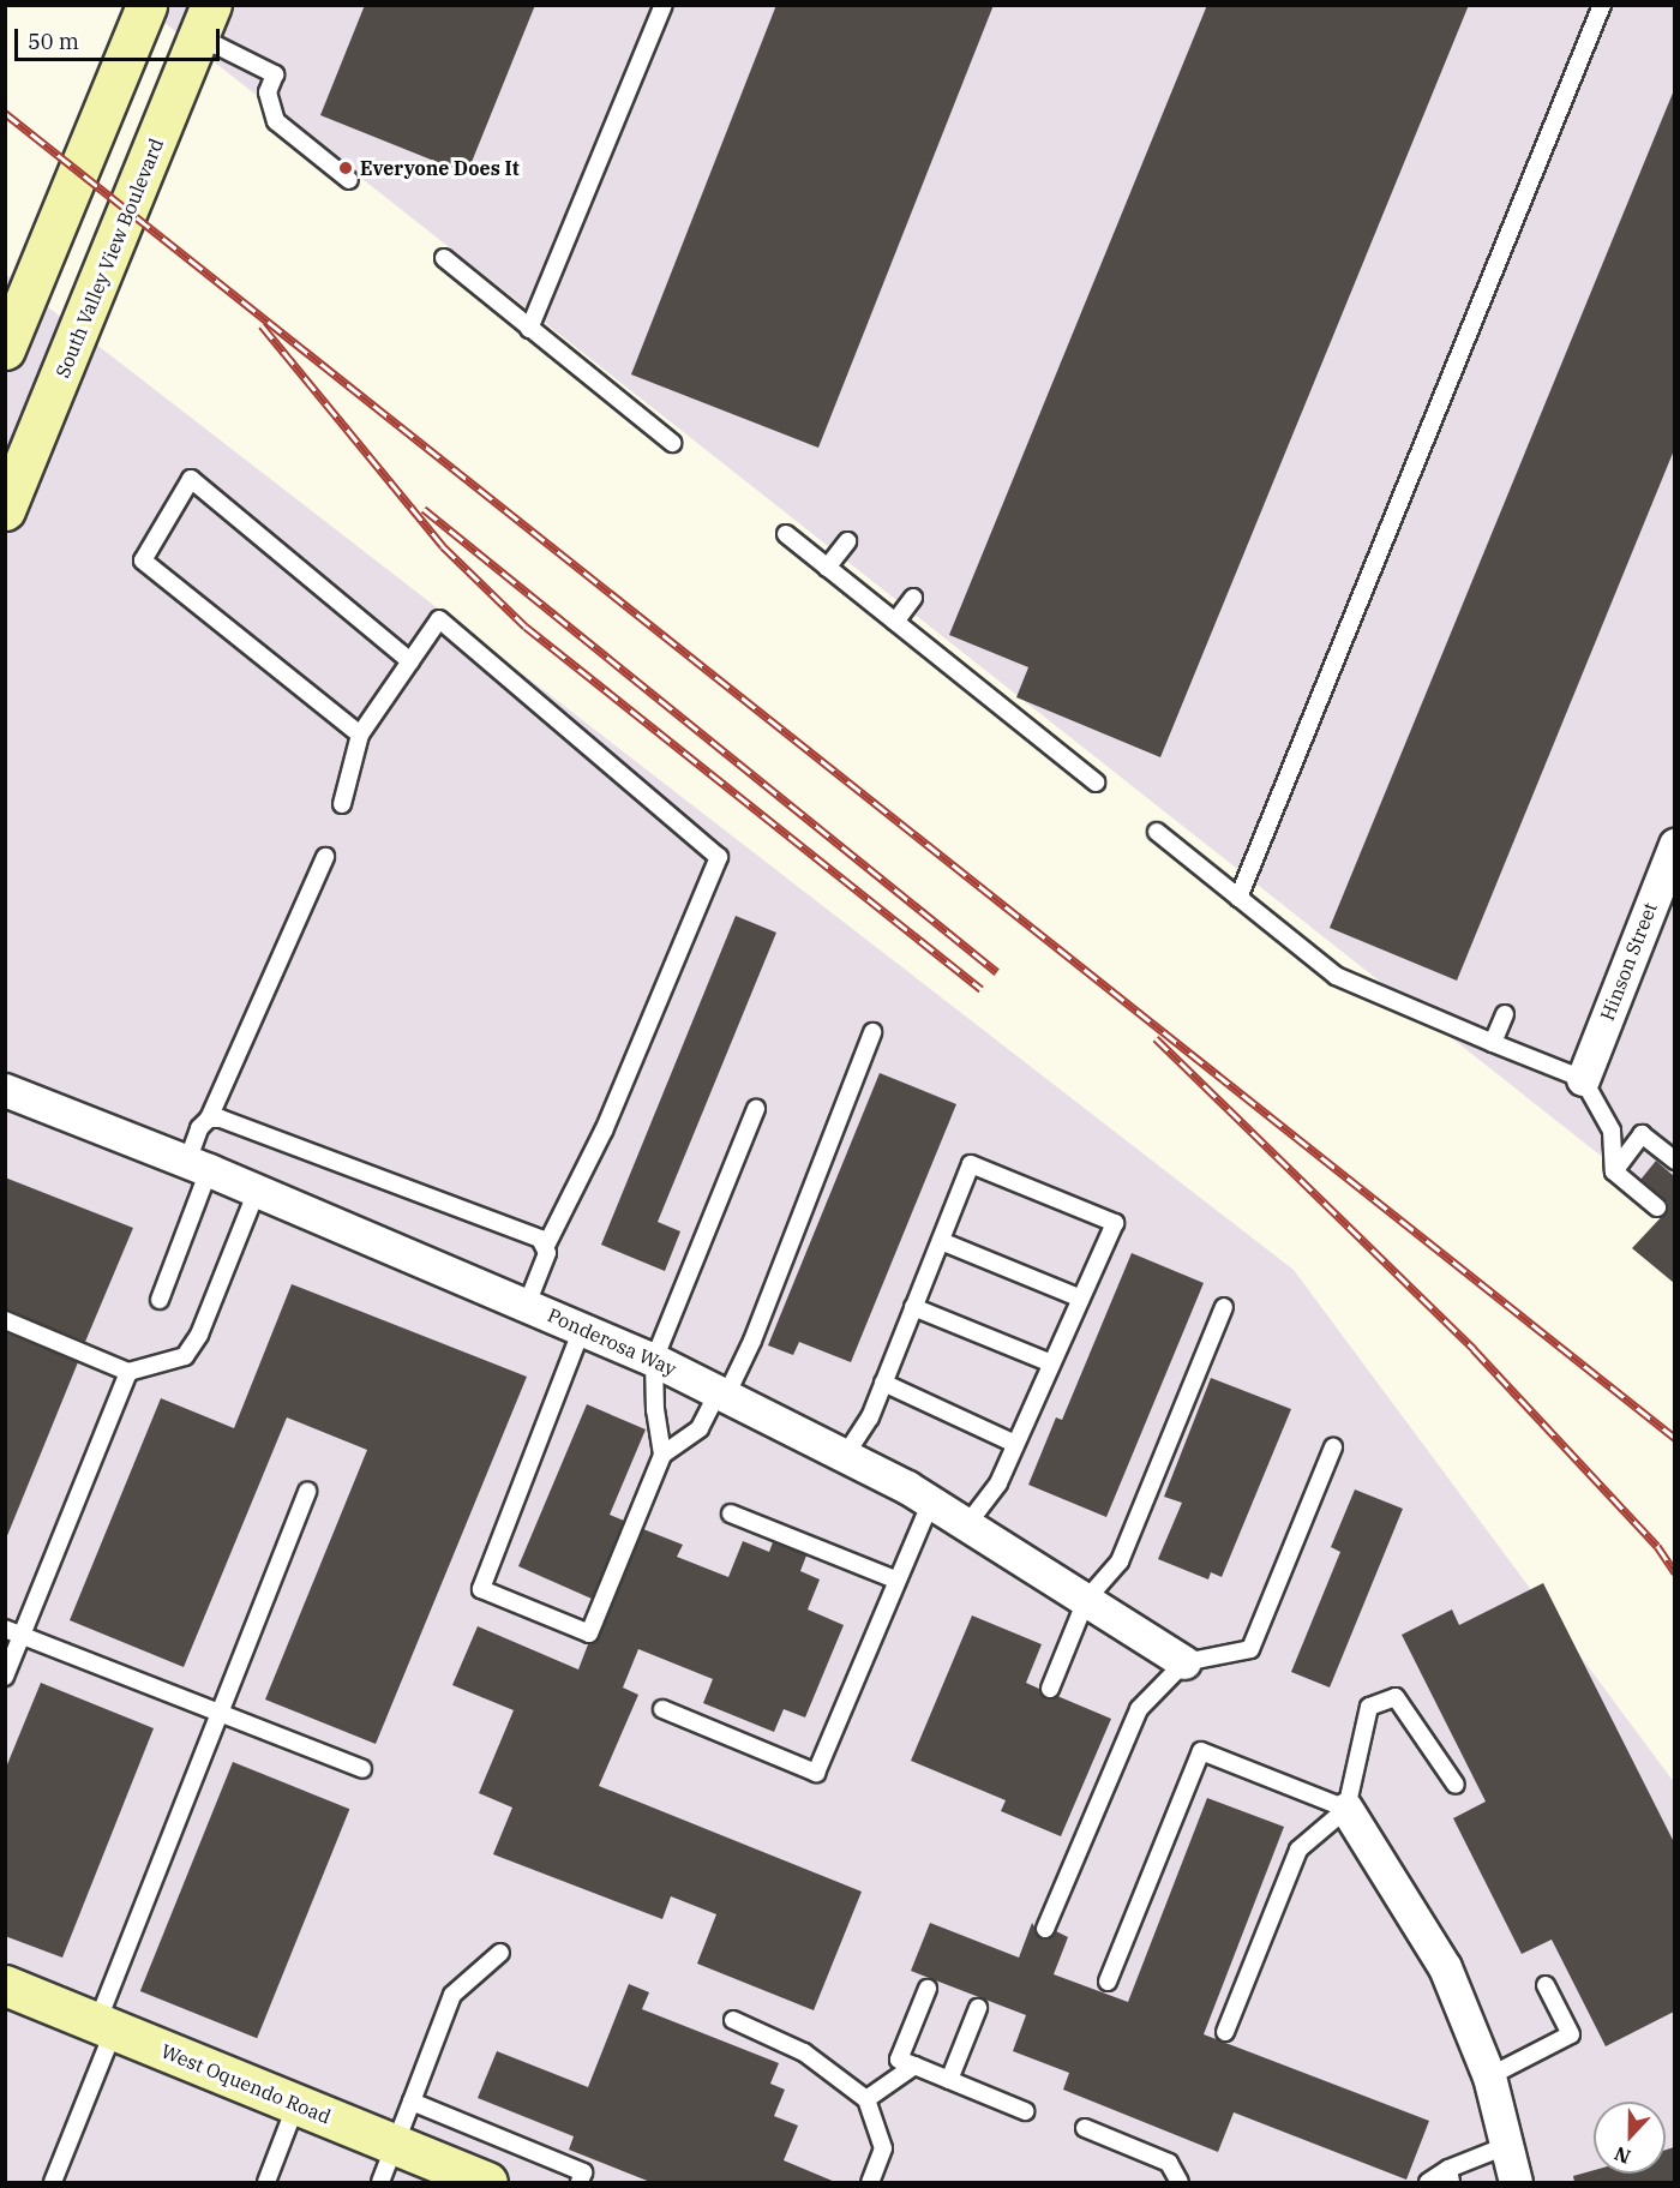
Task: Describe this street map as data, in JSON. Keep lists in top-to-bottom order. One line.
{"streets":{"main road":["South Valley View Boulevard","West Oquendo Road"],"street":["Hinson Street","Ponderosa Way"]},"places":["Everyone Does It"],"scale_bar":"50 m","north":"bottom"}
